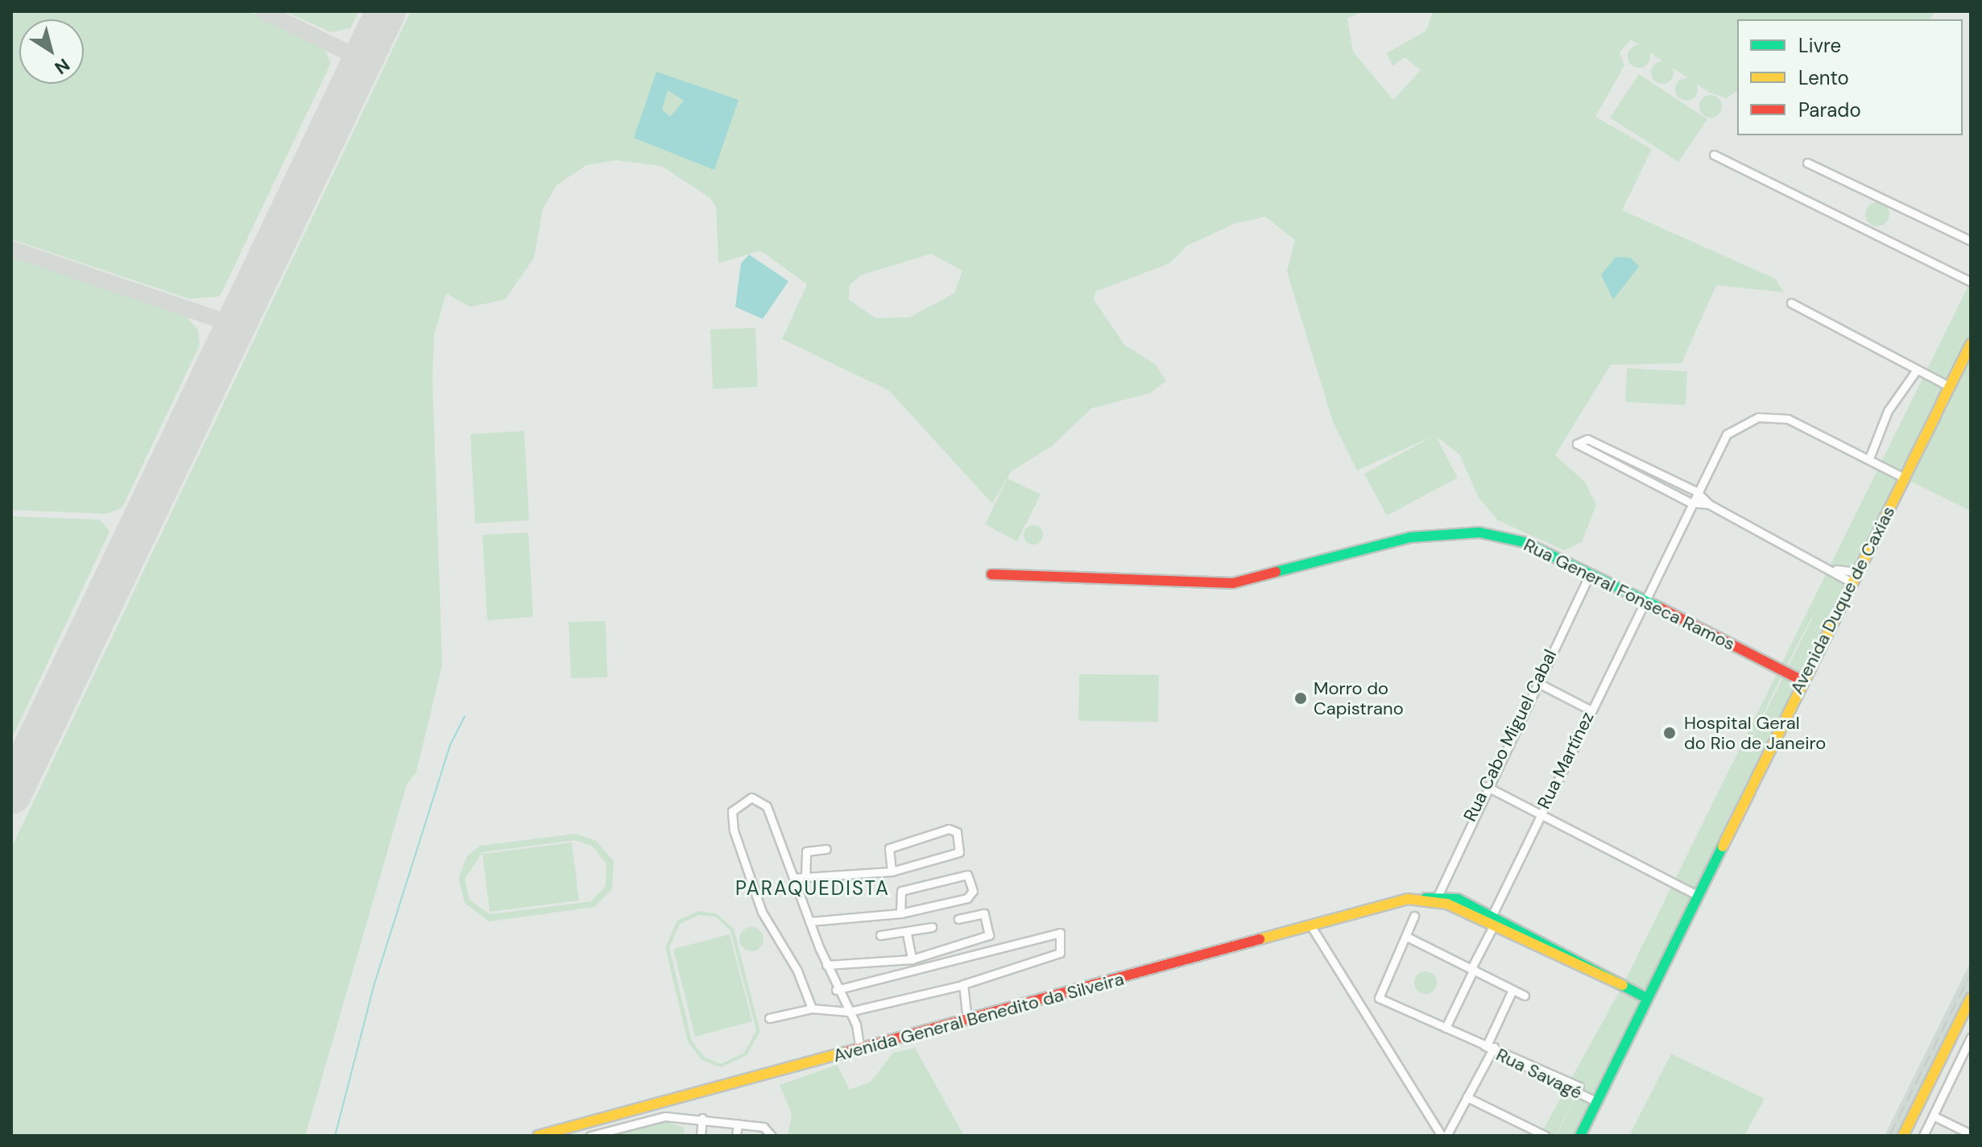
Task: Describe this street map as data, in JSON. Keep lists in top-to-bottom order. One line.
{"streets":{"main road":["Rua General Fonseca Ramos","Avenida Duque de Caxias","Avenida General Benedito da Silveira"],"street":["Rua Cabo Miguel Cabal","Rua Martínez","Rua Savagé"]},"crossings":[["Rua General Fonseca Ramos","Avenida Duque de Caxias"],["Rua General Fonseca Ramos","Rua Cabo Miguel Cabal"],["Rua General Fonseca Ramos","Rua Martínez"],["Avenida Duque de Caxias","Rua Savagé"],["Rua Cabo Miguel Cabal","Avenida General Benedito da Silveira"],["Rua Martínez","Rua Savagé"]],"districts":["PARAQUEDISTA"],"places":["Morro do Capistrano","Hospital Geral do Rio de Janeiro"],"legend":["Livre","Lento","Parado"],"north":"bottom right"}
